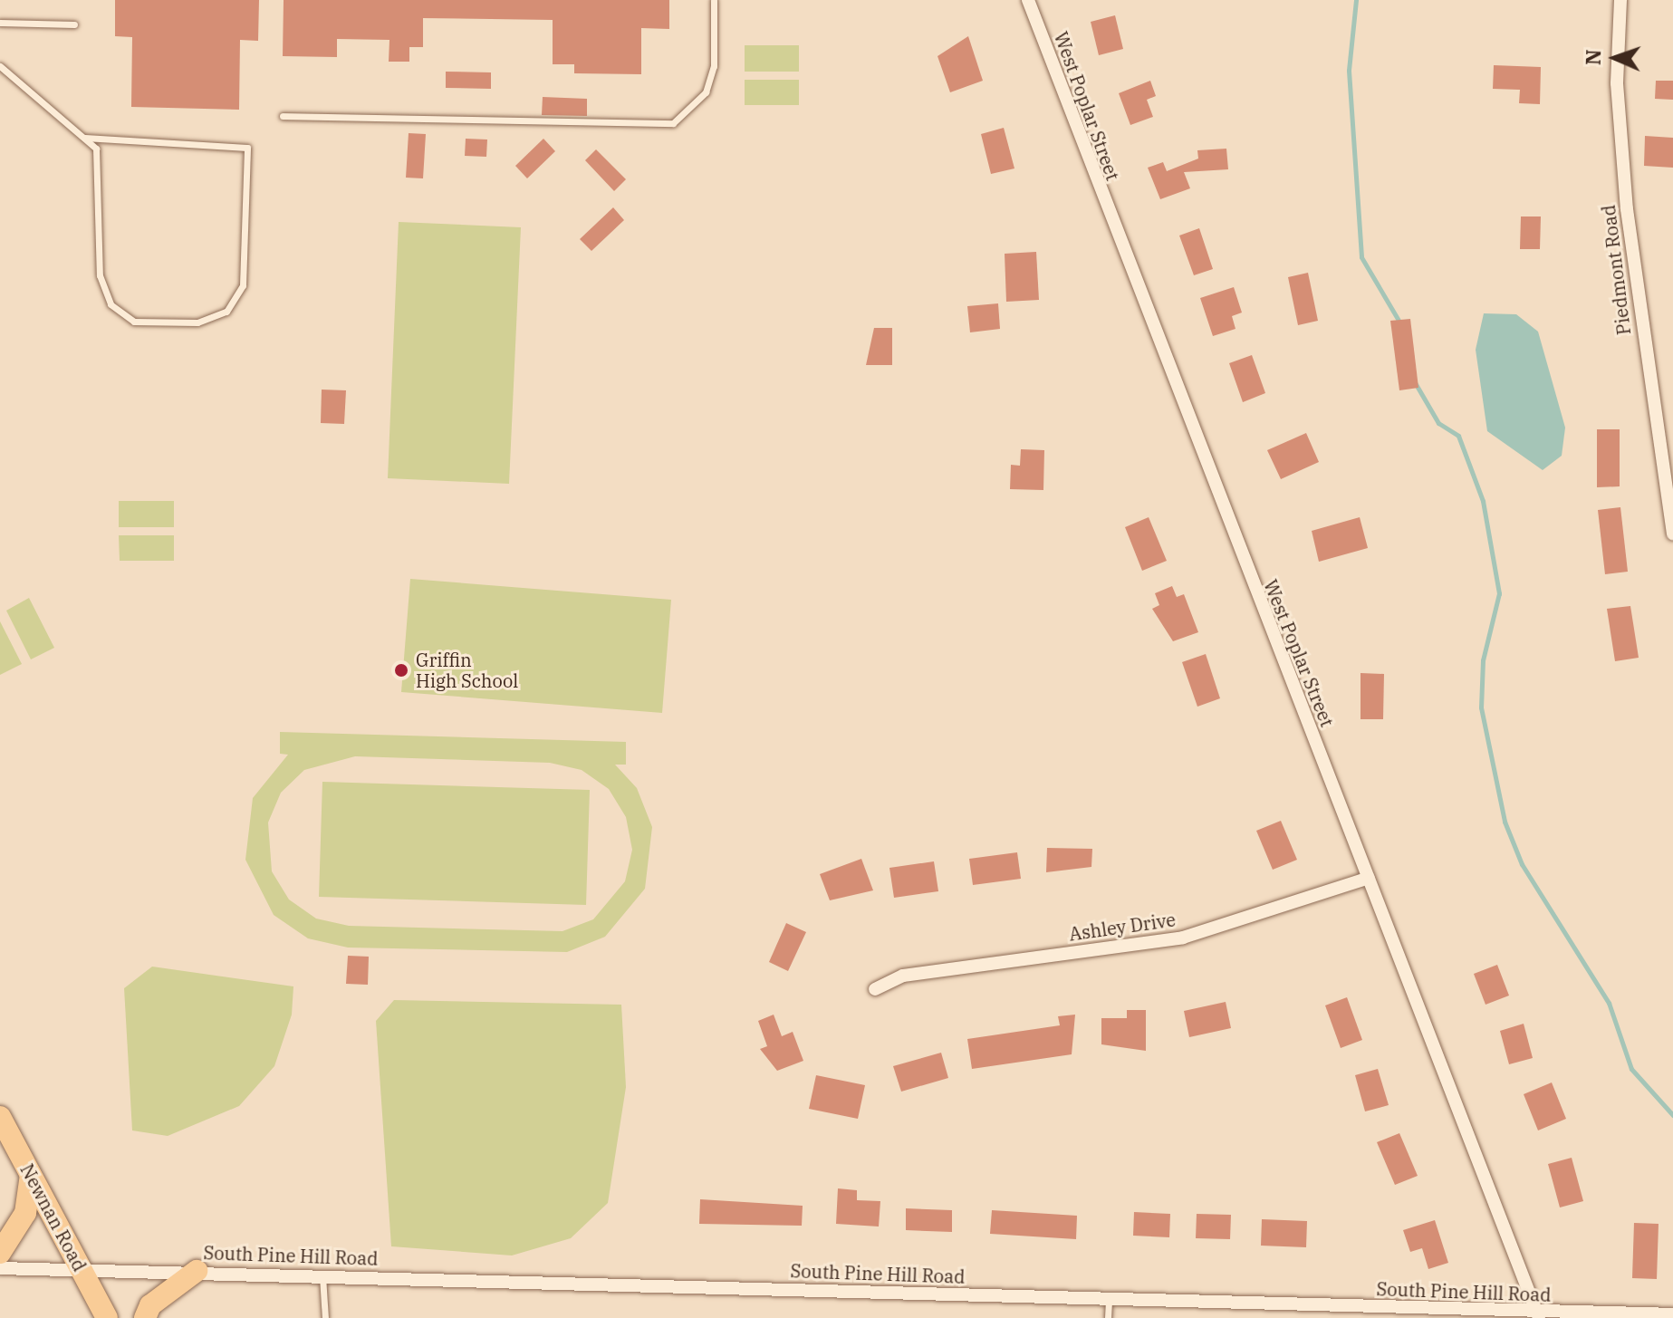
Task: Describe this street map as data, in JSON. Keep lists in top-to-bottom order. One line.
{"streets":{"main road":["Newnan Road"],"street":["West Poplar Street","Piedmont Road","Ashley Drive","South Pine Hill Road"]},"crossings":[["West Poplar Street","Ashley Drive"],["West Poplar Street","South Pine Hill Road"],["Newnan Road","South Pine Hill Road"]],"places":["Griffin High School"],"north":"left"}
